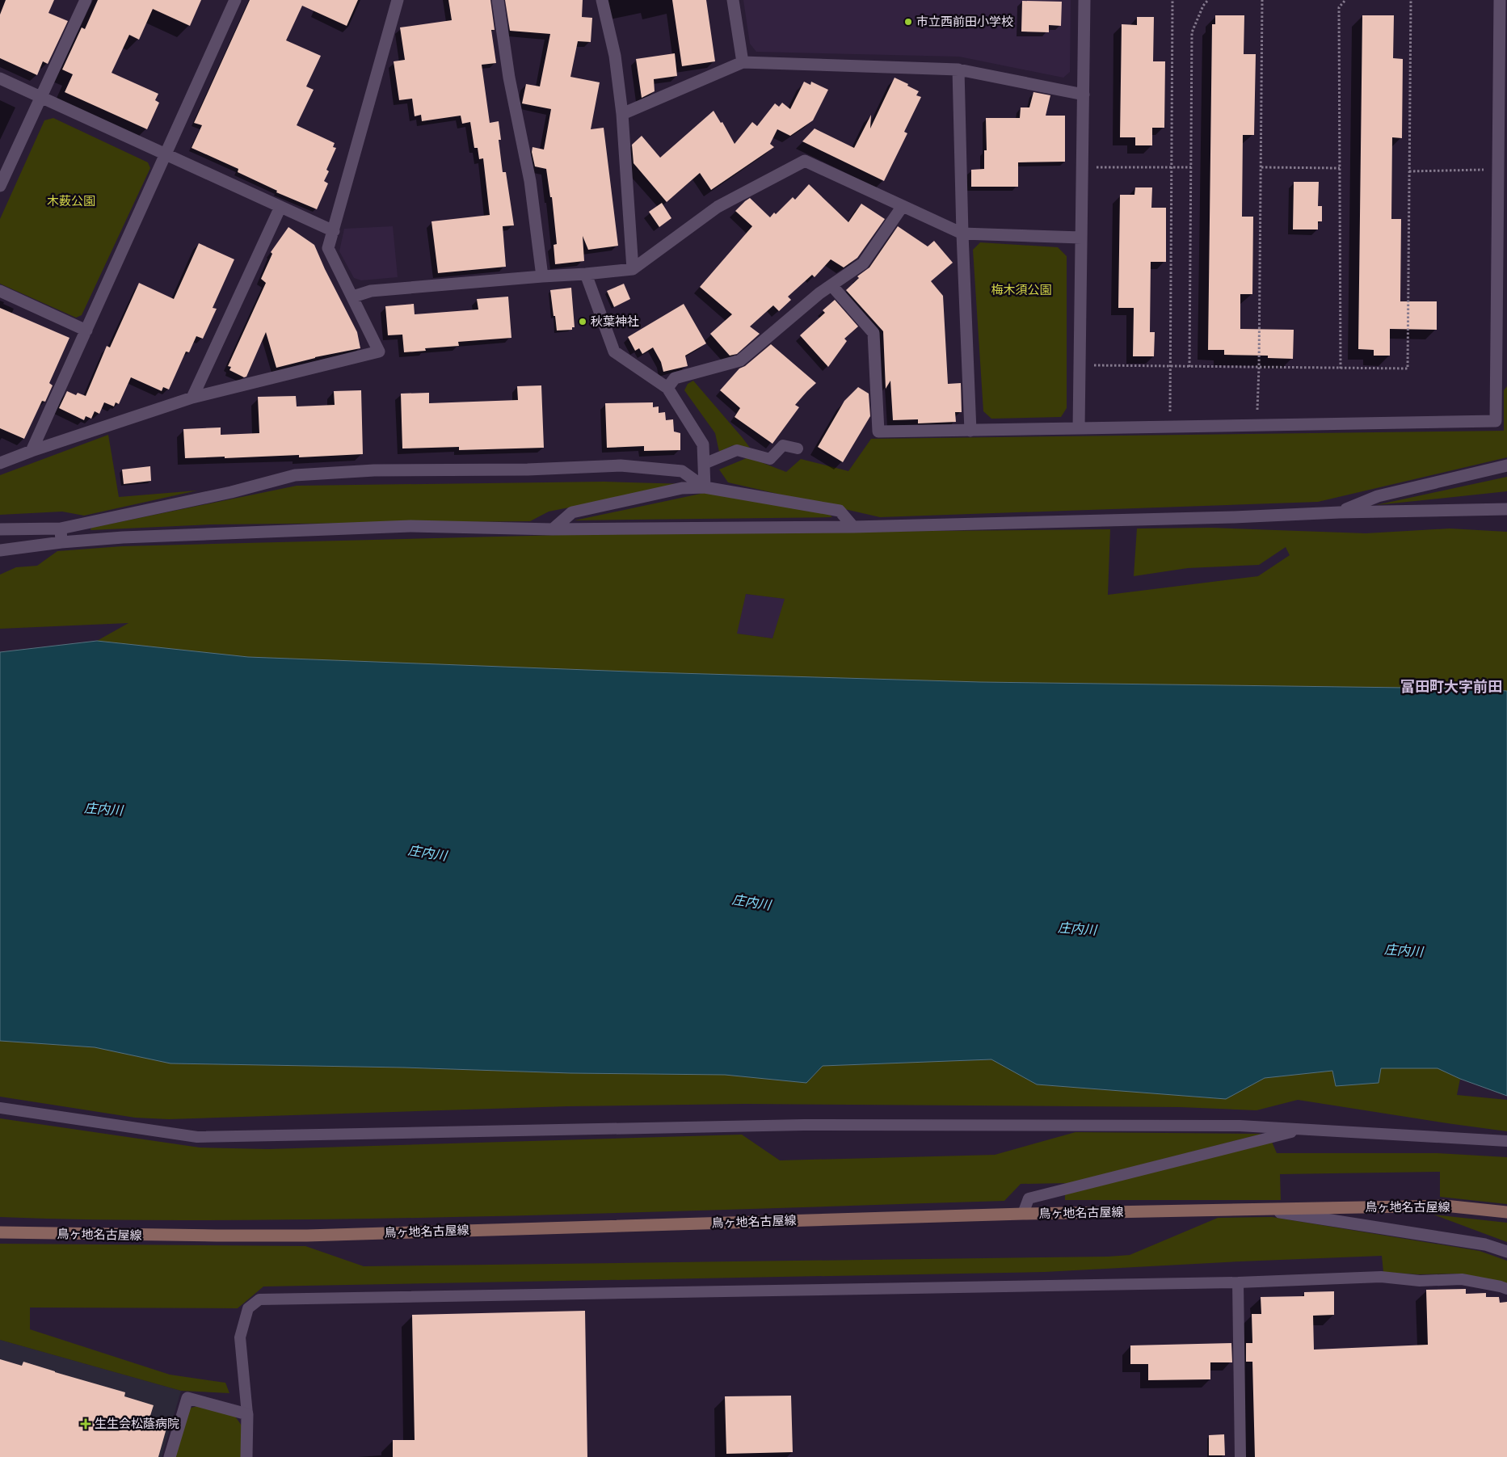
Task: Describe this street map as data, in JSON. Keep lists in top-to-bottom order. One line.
{"streets":{"main road":["鳥ヶ地名古屋線"]},"districts":["富田町大字前田"],"water":["庄内川"],"parks":["木薮公園","梅木須公園"],"places":{"other":["市立西前田小学校","秋葉神社"],"health":["生生会松蔭病院"]}}
